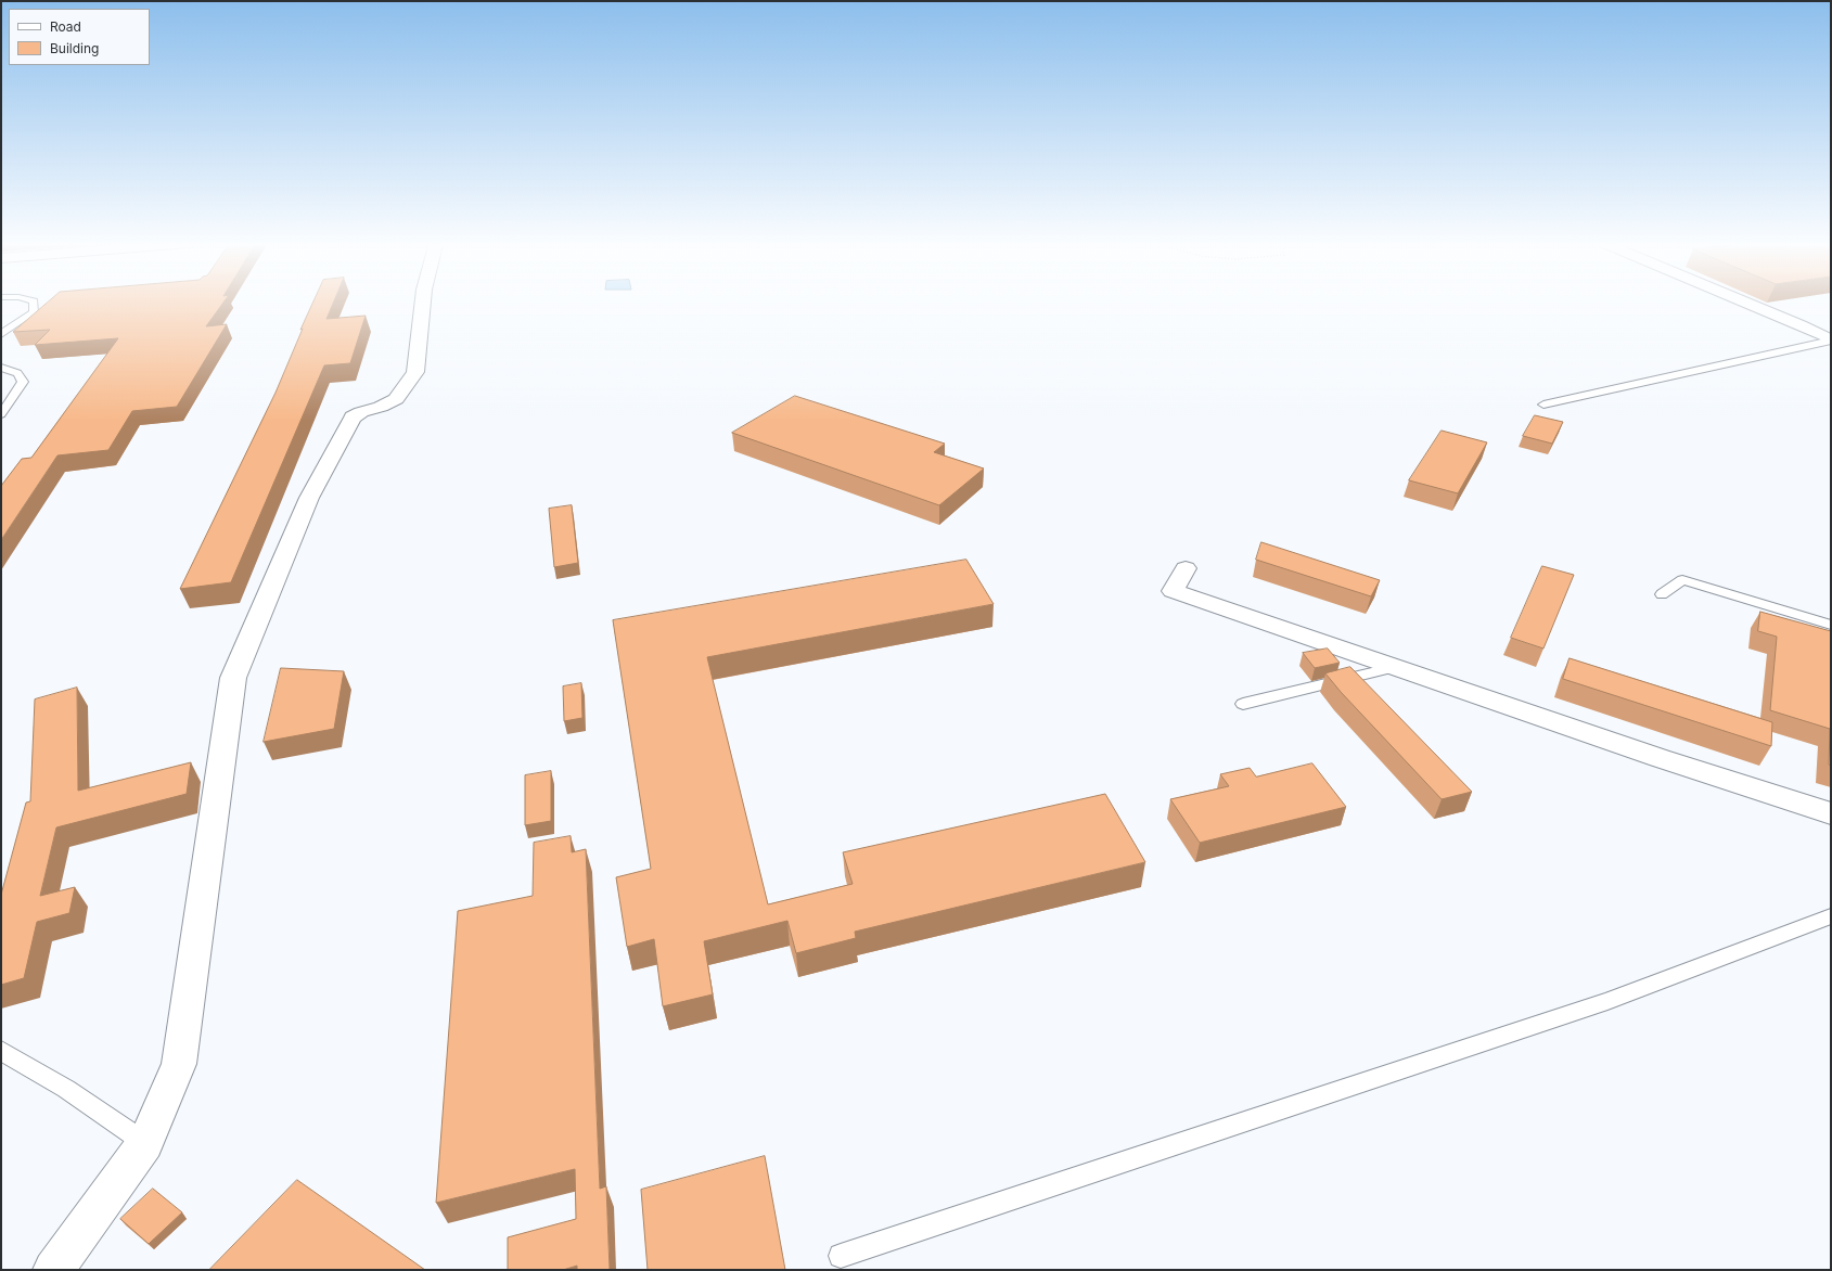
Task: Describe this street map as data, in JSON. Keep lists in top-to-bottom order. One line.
{"legend":["Road","Building"]}
